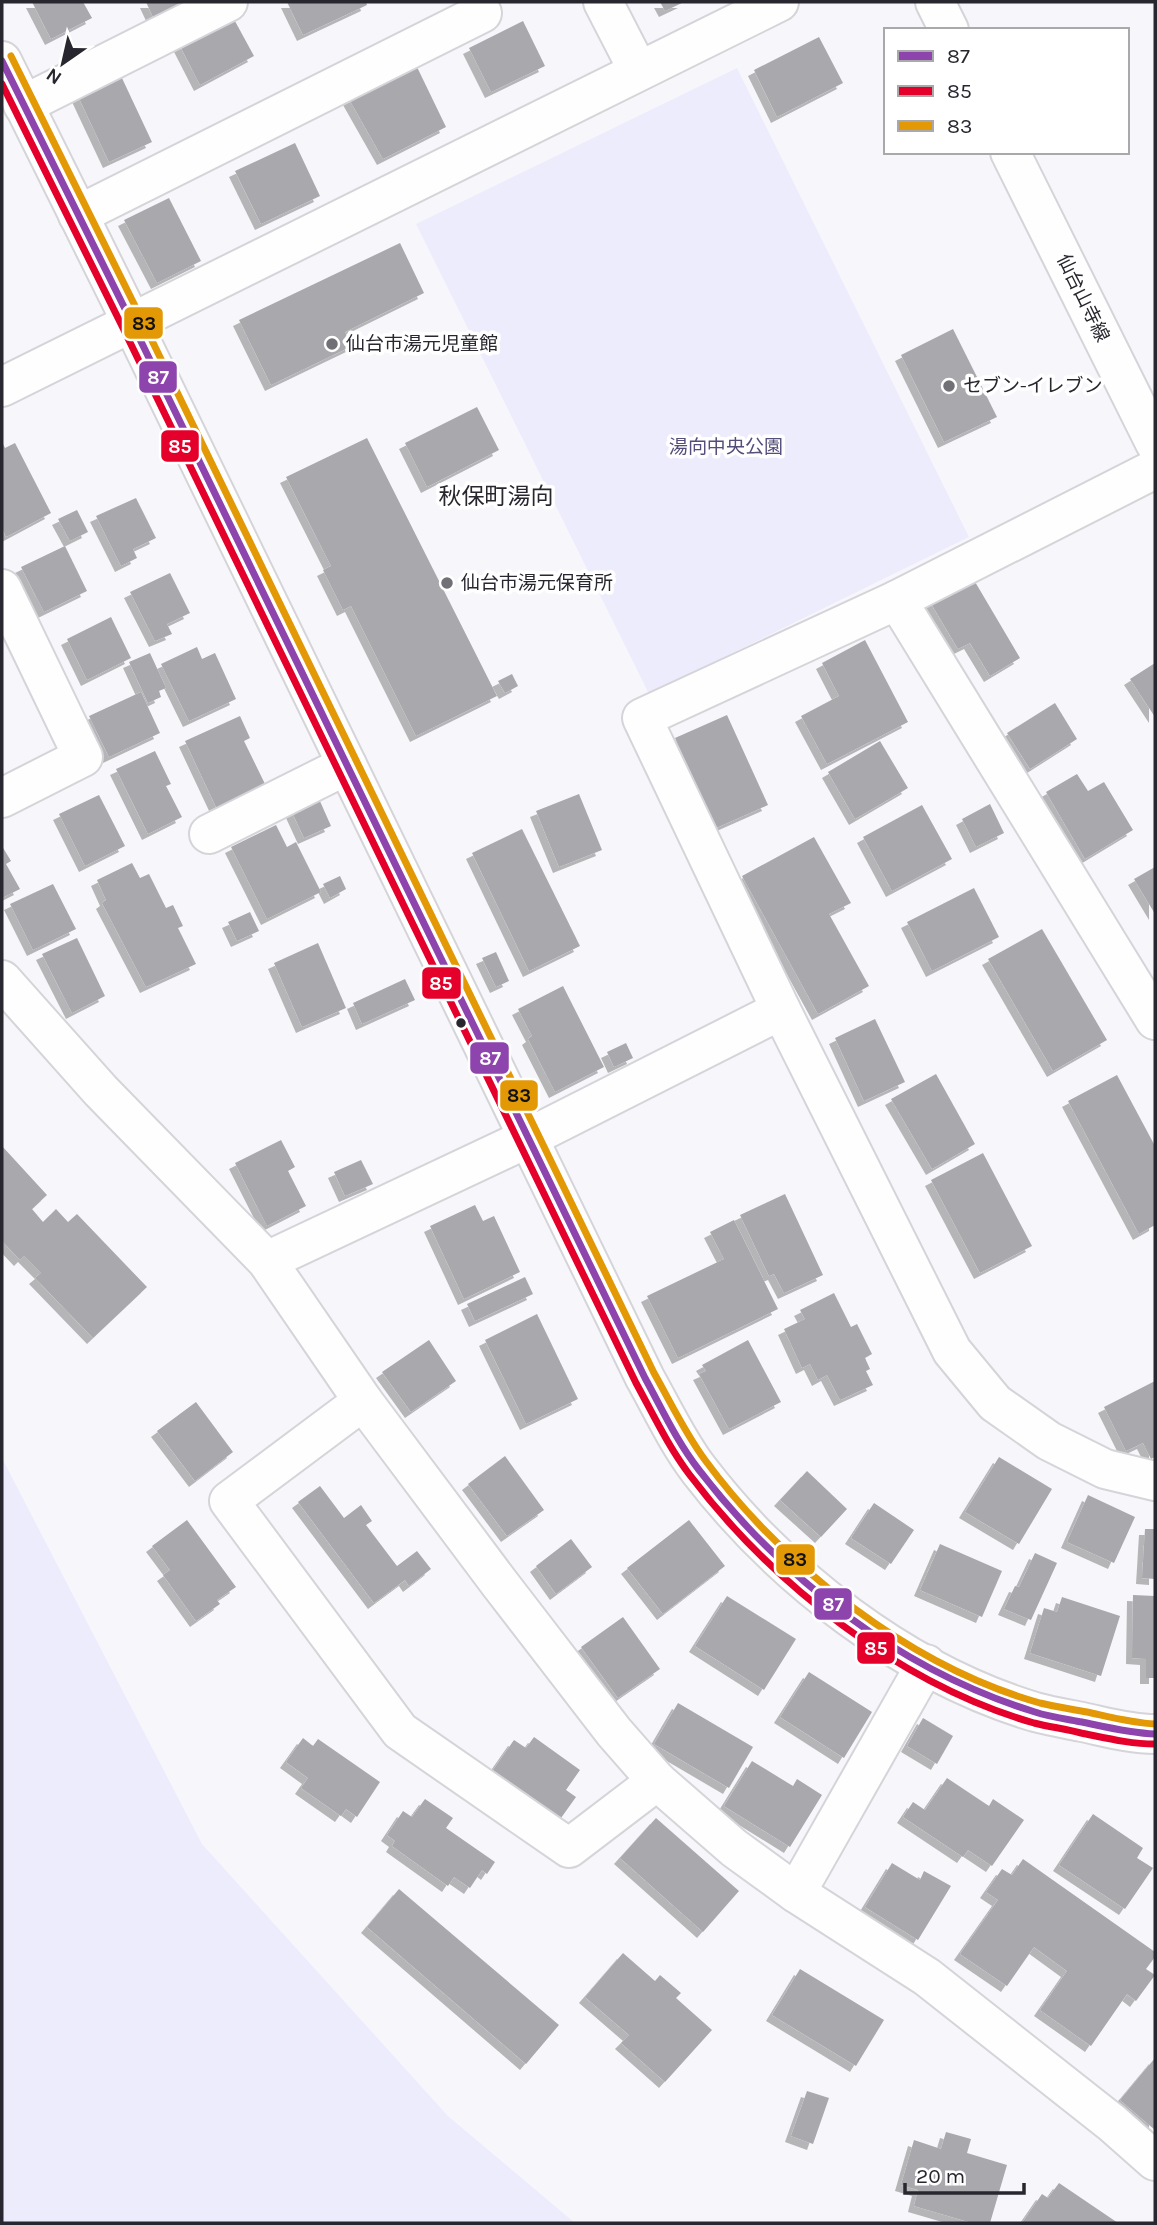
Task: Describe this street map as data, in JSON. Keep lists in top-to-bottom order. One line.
{"streets":{"street":["仙台山寺線"]},"districts":["秋保町湯向"],"parks":["湯向中央公園"],"places":["仙台市湯元児童館","セブン-イレブン","仙台市湯元保育所"],"lines":["transit line 83","transit line 87","transit line 85"],"legend":["87","85","83"],"scale_bar":"20 m","north":"bottom left"}
